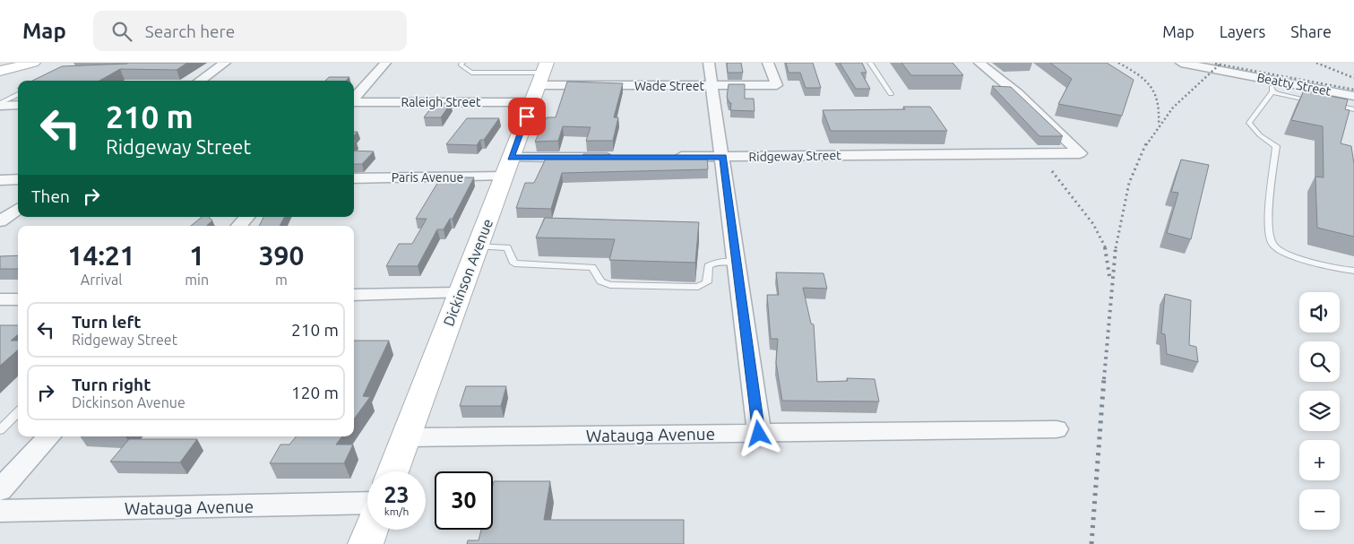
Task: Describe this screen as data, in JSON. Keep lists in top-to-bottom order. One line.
{"streets":{"main road":["Dickinson Avenue"],"street":["Beatty Street","Wade Street","Raleigh Street","Ridgeway Street","Paris Avenue","Watauga Avenue"]},"crossings":[["Wade Street","Raleigh Street"],["Wade Street","Dickinson Avenue"],["Raleigh Street","Dickinson Avenue"],["Paris Avenue","Dickinson Avenue"],["Dickinson Avenue","Watauga Avenue"]],"page":{"header":"Map","search":"Search here","nav":["Map","Layers","Share"],"turn":["210 m","Ridgeway Street"],"then":"Then","eta":["14:21","Arrival","1","min","390","m"],"map_buttons":["+","−"],"list":[{"name":"Turn left","note":"Ridgeway Street","value":"210 m"},{"name":"Turn right","note":"Dickinson Avenue","value":"120 m"}],"speed":"23 km/h","limit":"30"}}
